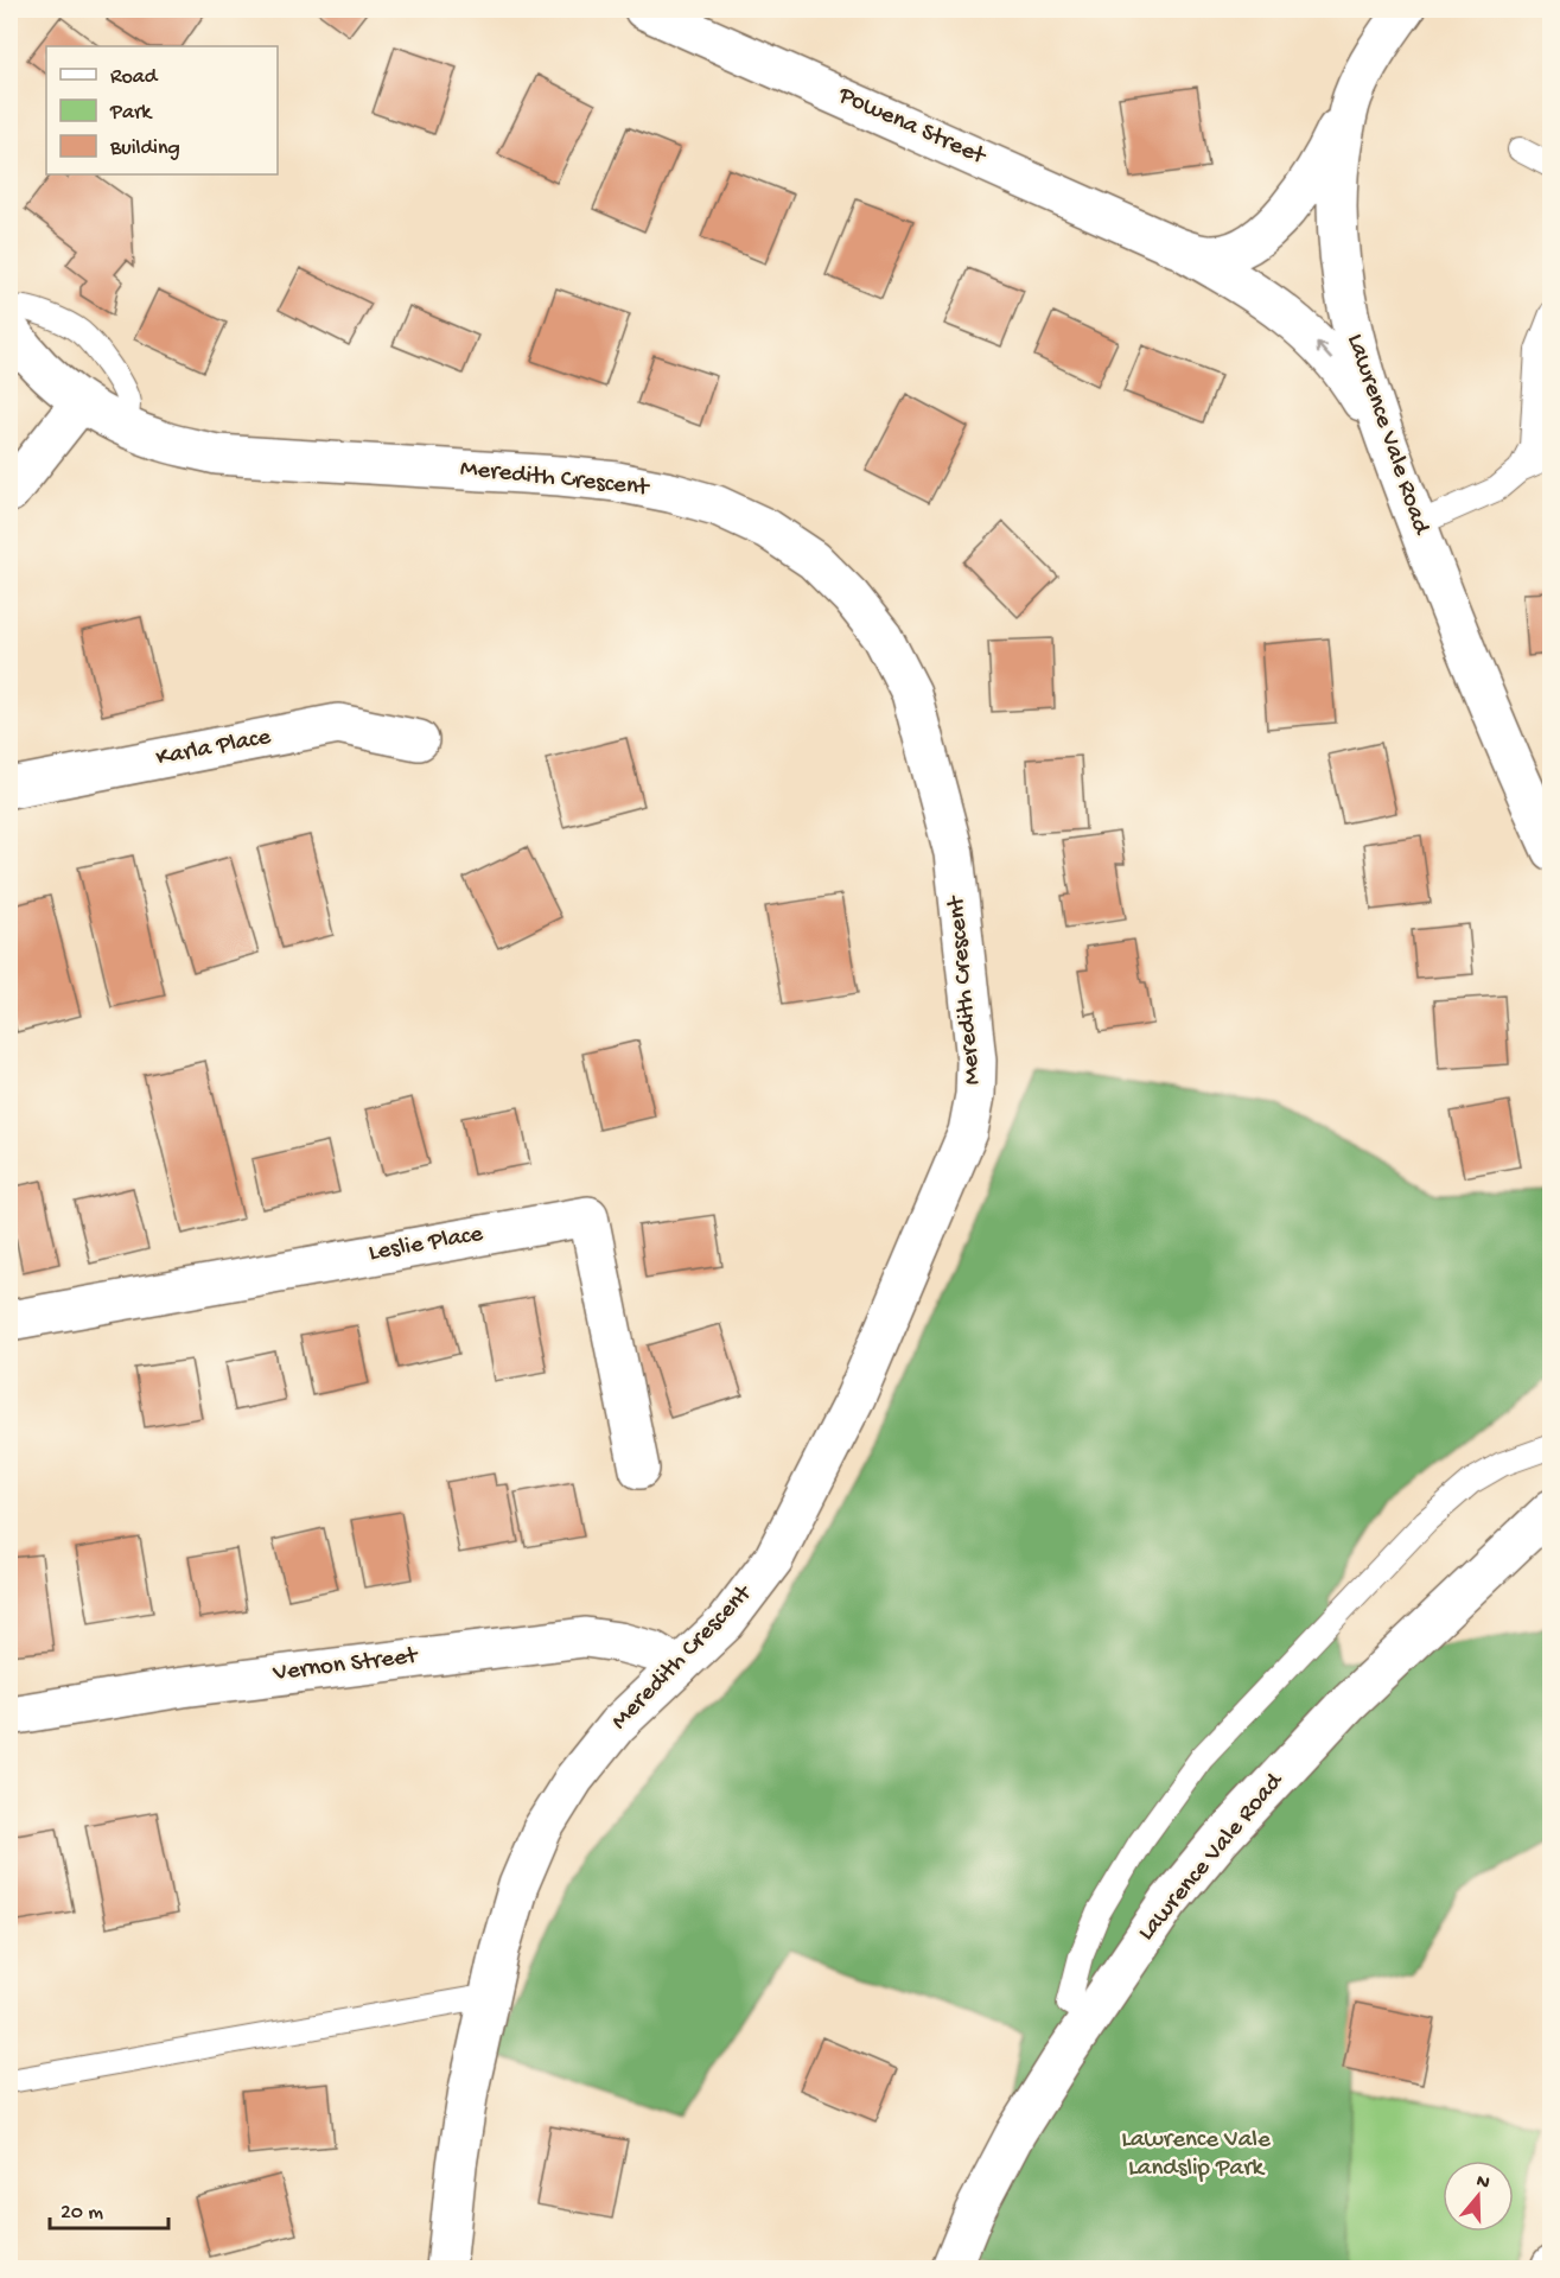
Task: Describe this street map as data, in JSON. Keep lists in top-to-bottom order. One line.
{"streets":{"street":["Powena Street","Lawrence Vale Road","Meredith Crescent","Karla Place","Leslie Place","Vernon Street"]},"crossings":[["Powena Street","Lawrence Vale Road"],["Meredith Crescent","Vernon Street"]],"parks":["Lawrence Vale Landslip Park"],"legend":["Road","Park","Building"],"scale_bar":"20 m","north":"top"}
